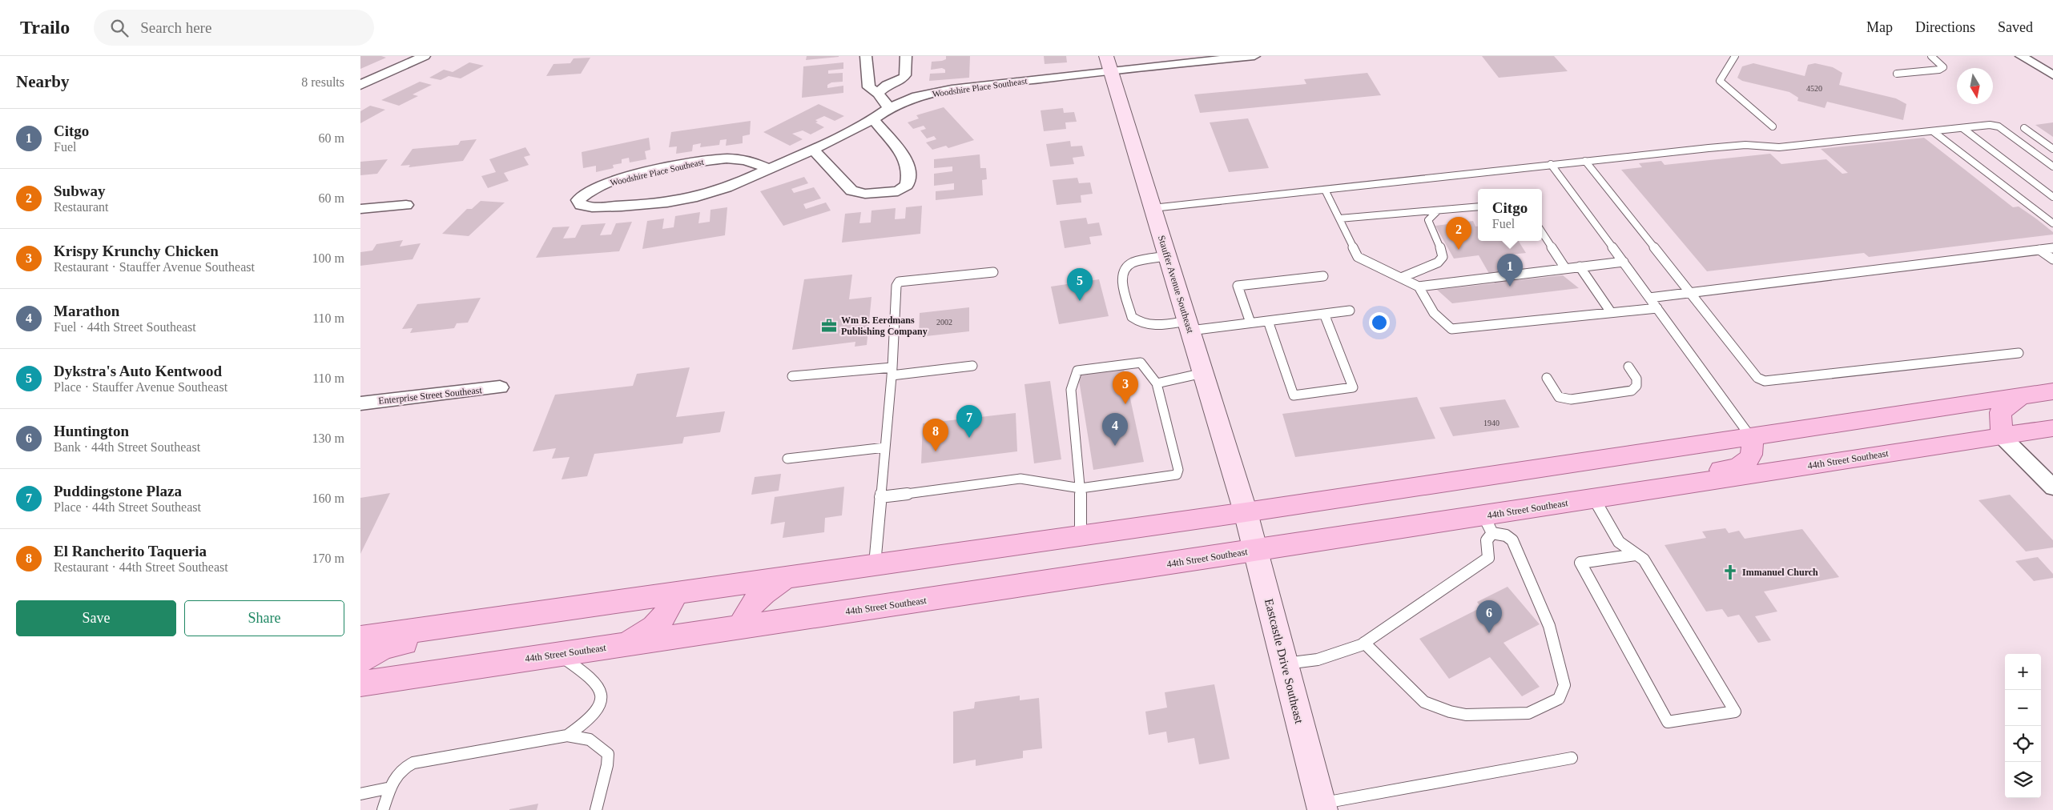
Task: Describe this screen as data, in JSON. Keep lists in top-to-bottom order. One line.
{"streets":{"main road":["44th Street Southeast"],"street":["Woodshire Place Southeast","Stauffer Avenue Southeast","Enterprise Street Southeast","Eastcastle Drive Southeast"]},"crossings":[["Woodshire Place Southeast","Stauffer Avenue Southeast"],["Stauffer Avenue Southeast","Eastcastle Drive Southeast"],["44th Street Southeast","Eastcastle Drive Southeast"]],"places":{"office":["Wm B. Eerdmans Publishing Company"],"church":["Immanuel Church"]},"house_numbers":["4520","2002","1940"],"north":"bottom","page":{"header":"Trailo","search":"Search here","nav":["Map","Directions","Saved"],"heading":["Nearby","8 results"],"list":[{"mark":"1","name":"Citgo","note":"Fuel","value":"60 m"},{"mark":"2","name":"Subway","note":"Restaurant","value":"60 m"},{"mark":"3","name":"Krispy Krunchy Chicken","note":"Restaurant · Stauffer Avenue Southeast","value":"100 m"},{"mark":"4","name":"Marathon","note":"Fuel · 44th Street Southeast","value":"110 m"},{"mark":"5","name":"Dykstra's Auto Kentwood","note":"Place · Stauffer Avenue Southeast","value":"110 m"},{"mark":"6","name":"Huntington","note":"Bank · 44th Street Southeast","value":"130 m"},{"mark":"7","name":"Puddingstone Plaza","note":"Place · 44th Street Southeast","value":"160 m"},{"mark":"8","name":"El Rancherito Taqueria","note":"Restaurant · 44th Street Southeast","value":"170 m"}],"popup":["Citgo","Fuel"],"pins":["2","1","5","3","7","4","8","6"],"buttons":["Save","Share"],"map_buttons":["+","−"]}}
